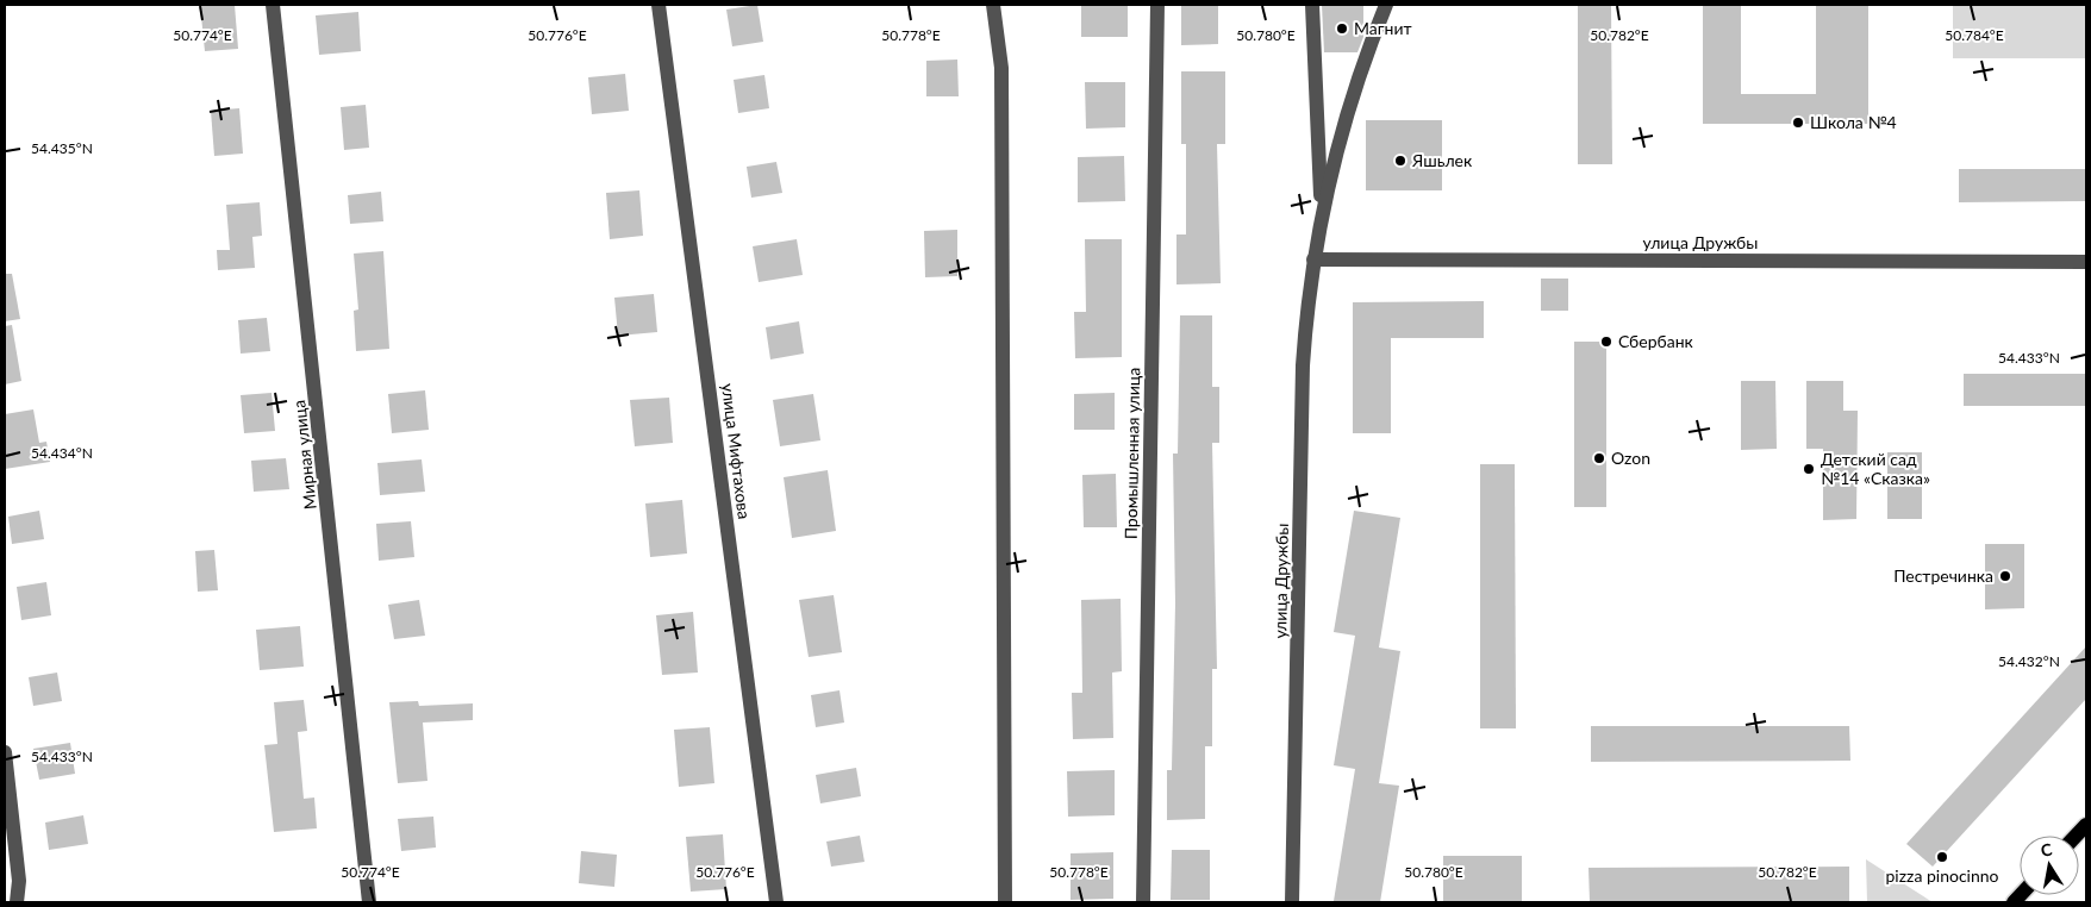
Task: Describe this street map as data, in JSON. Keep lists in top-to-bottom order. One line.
{"streets":{"street":["улица Дружбы","улица Мифтахова","Промышленная улица","Мирная улица"]},"places":["Магнит","Школа №4","Яшьлек","Сбербанк","Ozon","Детский сад №14 «Сказка»","Пестречинка","pizza pinocinno"],"north":"top","coordinates":["50.774°E","50.776°E","50.778°E","50.780°E","50.782°E","50.784°E","54.435°N","54.433°N","54.434°N","54.432°N"]}
